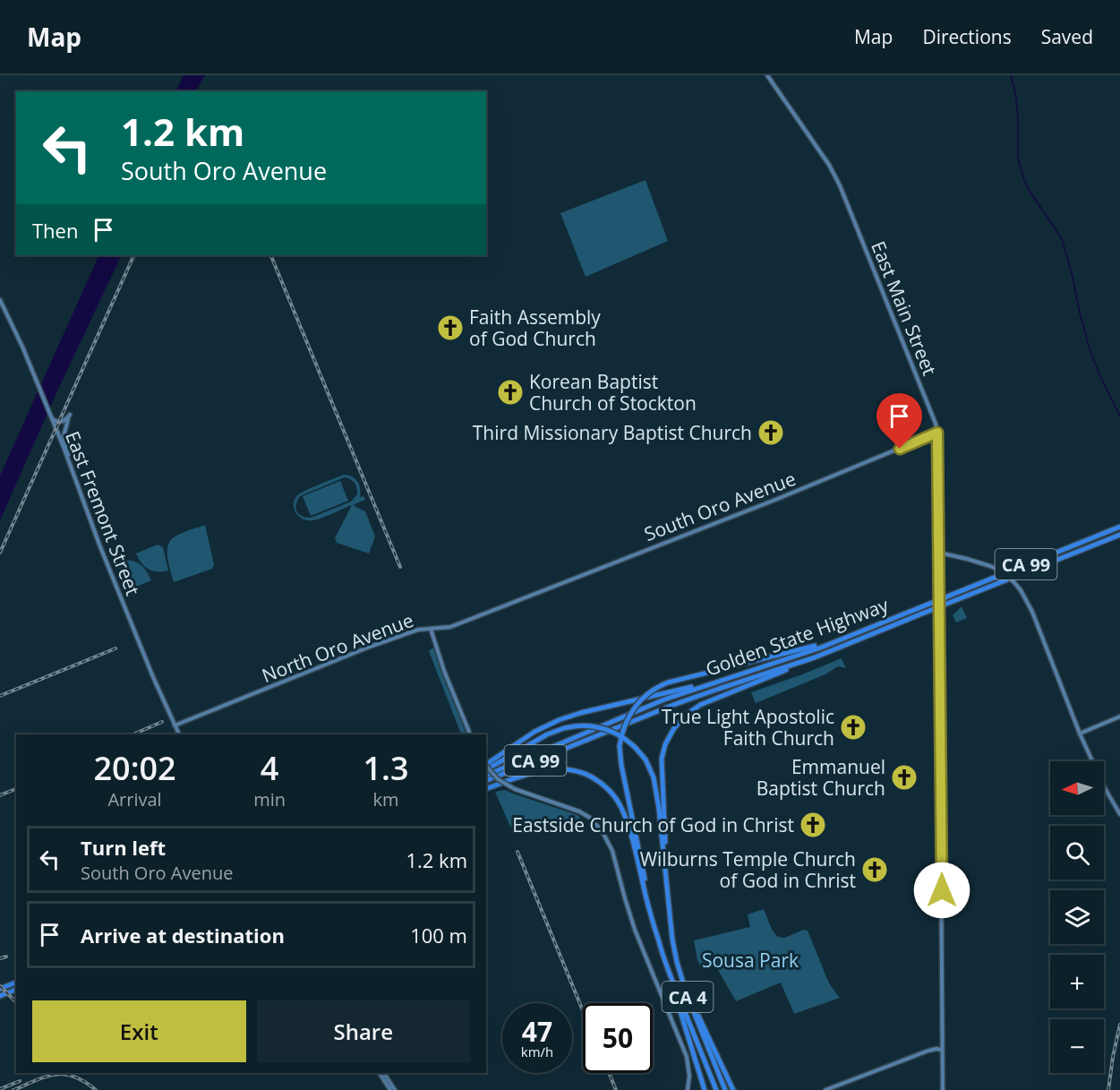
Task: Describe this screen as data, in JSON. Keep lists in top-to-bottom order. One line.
{"streets":{"highway":["CA 99","Golden State Highway","CA 4"],"street":["East Main Street","South Oro Avenue","East Fremont Street","North Oro Avenue"]},"crossings":[["East Main Street","South Oro Avenue"],["South Oro Avenue","North Oro Avenue"],["East Fremont Street","North Oro Avenue"],["Golden State Highway","CA 4"]],"parks":["Sousa Park"],"places":{"church":["Faith Assembly of God Church","Korean Baptist Church of Stockton","Third Missionary Baptist Church","True Light Apostolic Faith Church","Emmanuel Baptist Church","Eastside Church of God in Christ","Wilburns Temple Church of God in Christ"]},"north":"left","page":{"header":"Map","nav":["Map","Directions","Saved"],"turn":["1.2 km","South Oro Avenue"],"then":"Then","eta":["20:02","Arrival","4","min","1.3","km"],"map_buttons":["+","−"],"list":[{"name":"Turn left","note":"South Oro Avenue","value":"1.2 km"},{"name":"Arrive at destination","value":"100 m"}],"buttons":["Exit","Share"],"speed":"47 km/h","limit":"50"}}
